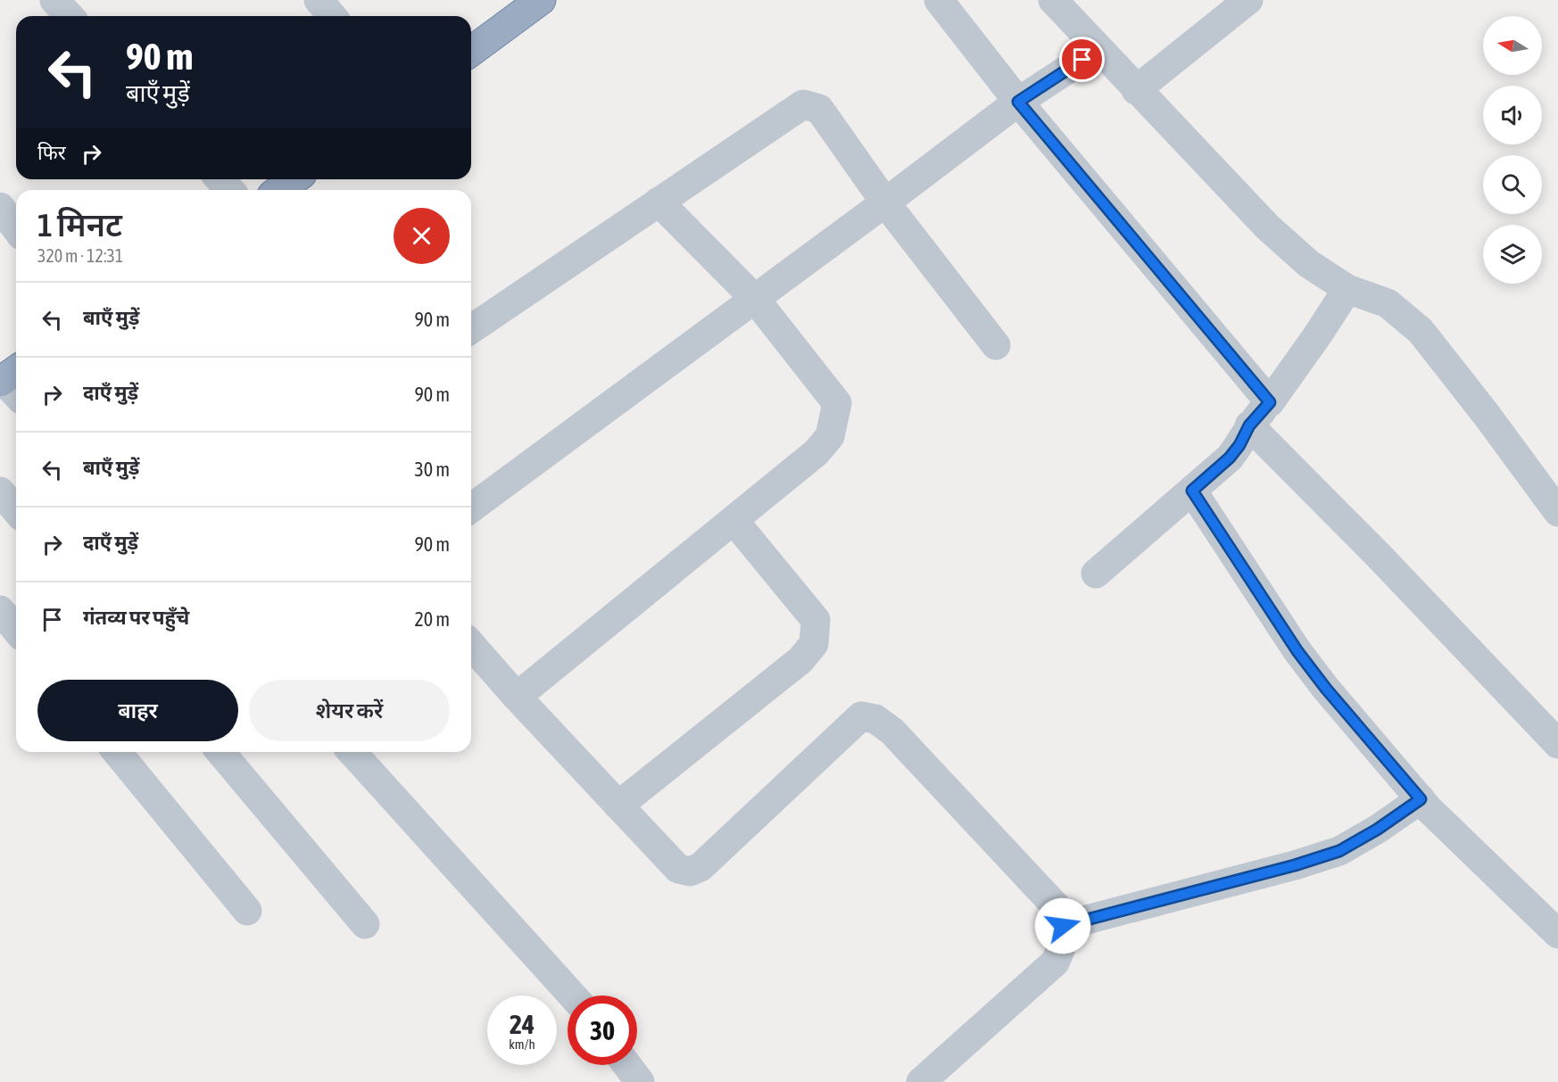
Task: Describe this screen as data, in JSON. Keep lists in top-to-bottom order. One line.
{"north":"left","page":{"turn":["90 m","बाएँ मुड़ें"],"then":"फिर","heading":["1 मिनट","320 m · 12:31"],"list":[{"name":"बाएँ मुड़ें","value":"90 m"},{"name":"दाएँ मुड़ें","value":"90 m"},{"name":"बाएँ मुड़ें","value":"30 m"},{"name":"दाएँ मुड़ें","value":"90 m"},{"name":"गंतव्य पर पहुँचे","value":"20 m"}],"buttons":["बाहर","शेयर करें"],"speed":"24 km/h","limit":"30"}}
